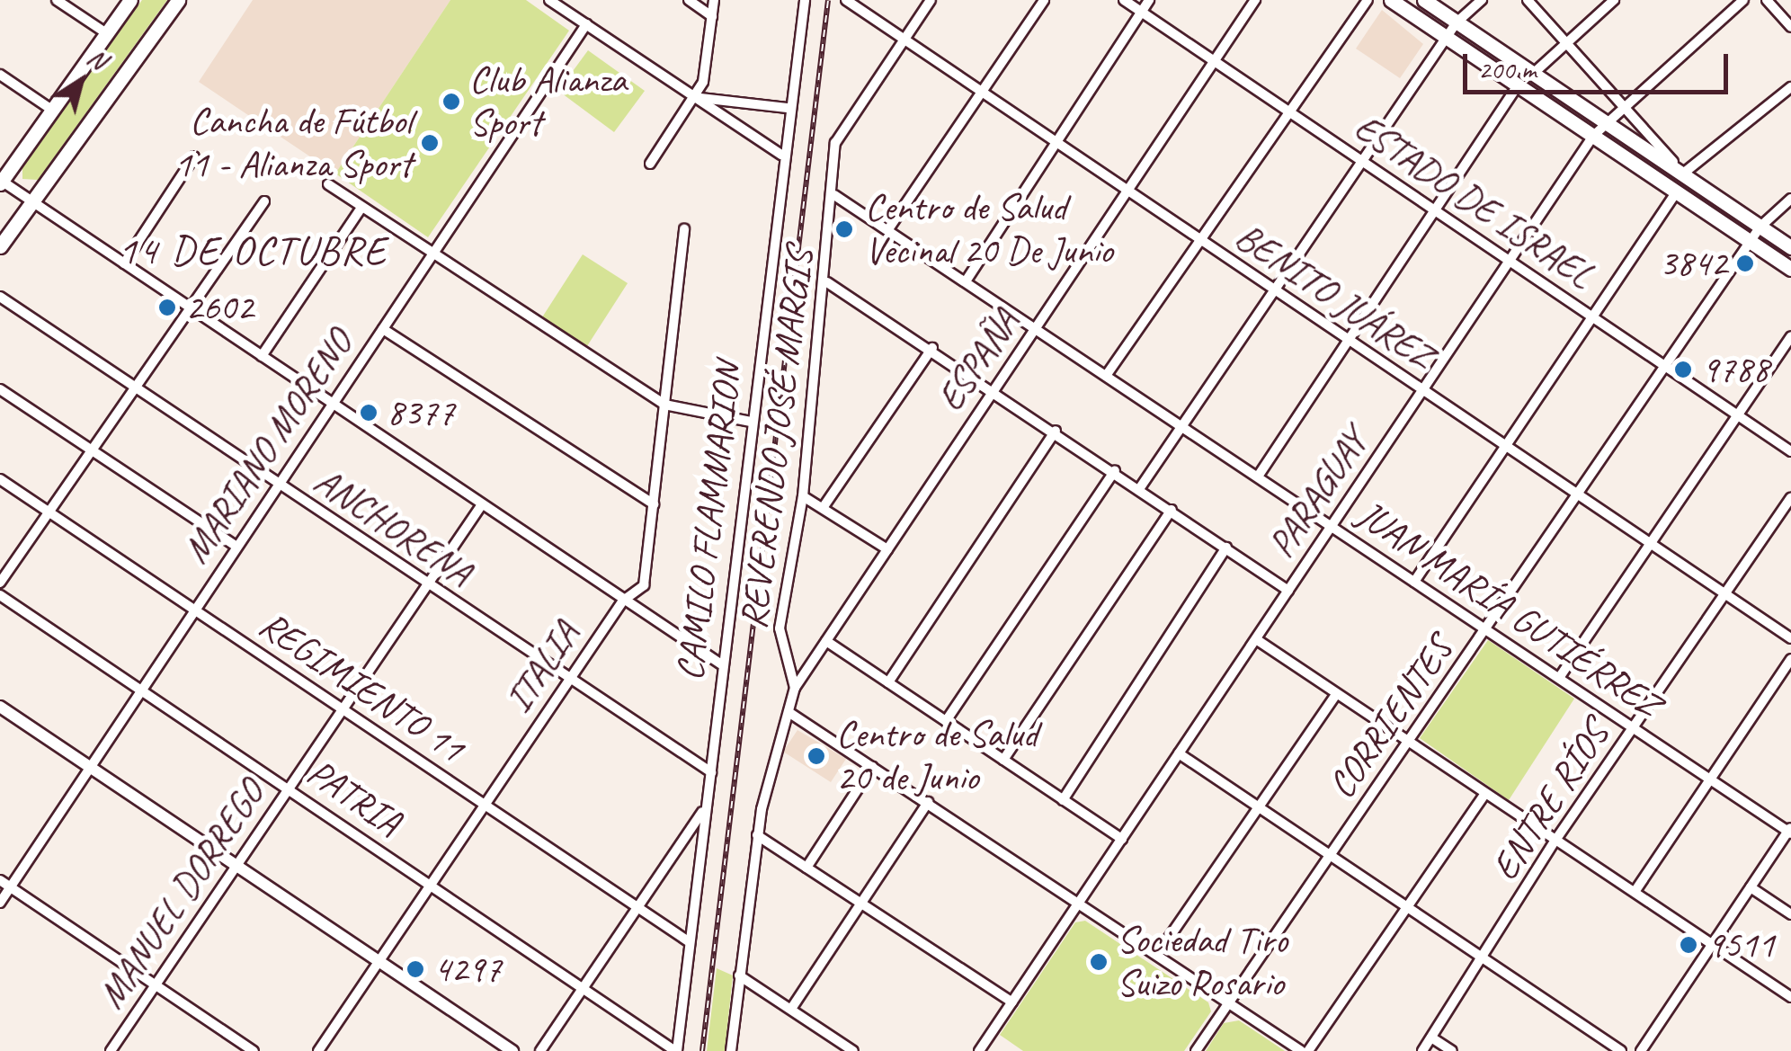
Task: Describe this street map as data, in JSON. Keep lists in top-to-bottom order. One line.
{"streets":{"street":["ESTADO DE ISRAEL","BENITO JUÁREZ","ESPAÑA","REVERENDO JOSÉ MARGIS","MARIANO MORENO","PARAGUAY","CAMILO FLAMMARION","ANCHORENA","JUAN MARÍA GUTIÉRREZ","ITALIA","REGIMIENTO 11","CORRIENTES","PATRIA","ENTRE RÍOS","MANUEL DORREGO"]},"crossings":[["ESTADO DE ISRAEL","ESPAÑA"],["ESTADO DE ISRAEL","PARAGUAY"],["ESTADO DE ISRAEL","CORRIENTES"],["BENITO JUÁREZ","ESPAÑA"],["BENITO JUÁREZ","REVERENDO JOSÉ MARGIS"],["BENITO JUÁREZ","PARAGUAY"],["BENITO JUÁREZ","CORRIENTES"],["BENITO JUÁREZ","ENTRE RÍOS"],["ESPAÑA","REVERENDO JOSÉ MARGIS"],["ESPAÑA","JUAN MARÍA GUTIÉRREZ"],["REVERENDO JOSÉ MARGIS","JUAN MARÍA GUTIÉRREZ"],["MARIANO MORENO","ANCHORENA"],["MARIANO MORENO","REGIMIENTO 11"],["MARIANO MORENO","PATRIA"],["PARAGUAY","JUAN MARÍA GUTIÉRREZ"],["CAMILO FLAMMARION","ANCHORENA"],["CAMILO FLAMMARION","REGIMIENTO 11"],["CAMILO FLAMMARION","PATRIA"],["ANCHORENA","ITALIA"],["ANCHORENA","MANUEL DORREGO"],["JUAN MARÍA GUTIÉRREZ","CORRIENTES"],["JUAN MARÍA GUTIÉRREZ","ENTRE RÍOS"],["ITALIA","REGIMIENTO 11"],["ITALIA","PATRIA"],["REGIMIENTO 11","MANUEL DORREGO"],["PATRIA","MANUEL DORREGO"]],"districts":["14 DE OCTUBRE"],"places":["Club Alianza Sport","Cancha de Fútbol 11 - Alianza Sport","Centro de Salud Vecinal 20 De Junio","3842","2602","9788","8377","Centro de Salud 20 de Junio","9511","Sociedad Tiro Suizo Rosario","4297"],"scale_bar":"200 m","north":"top right"}
